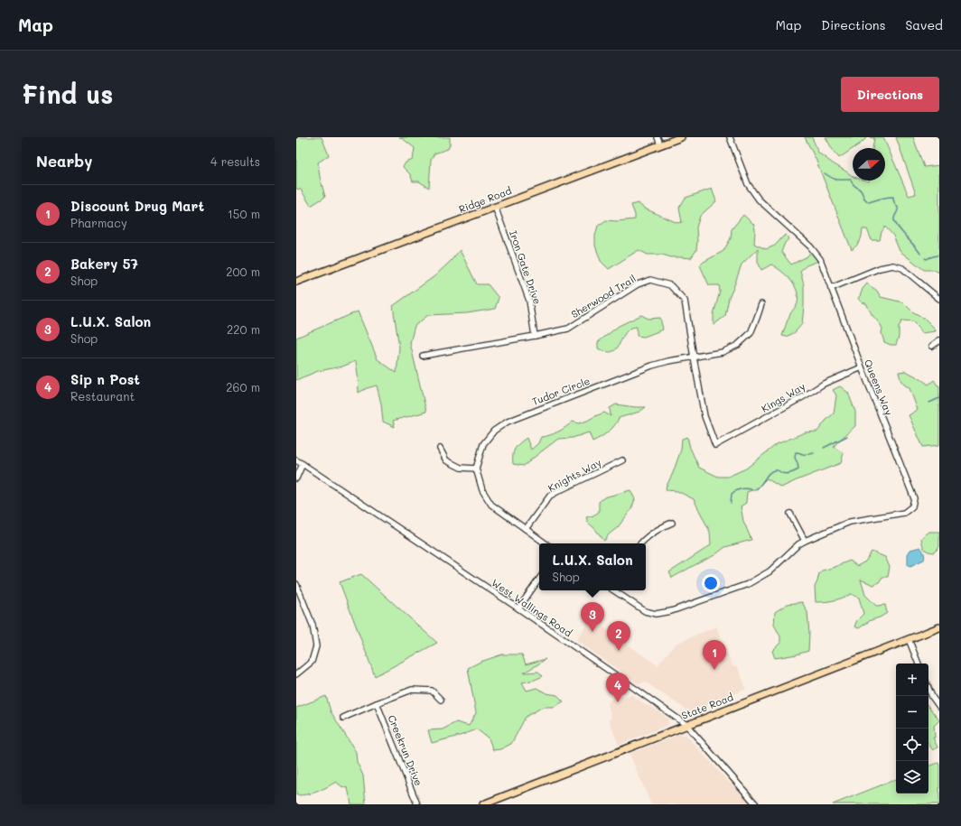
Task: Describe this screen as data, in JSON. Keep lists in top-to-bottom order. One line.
{"streets":{"main road":["Ridge Road","State Road"],"street":["Iron Gate Drive","Sherwood Trail","Queens Way","Tudor Circle","Kings Way","Knights Way","West Wallings Road","Creekrun Drive"]},"crossings":[["Ridge Road","Iron Gate Drive"],["Iron Gate Drive","Sherwood Trail"],["Sherwood Trail","Tudor Circle"],["Sherwood Trail","Kings Way"],["Queens Way","Kings Way"],["Tudor Circle","Knights Way"],["West Wallings Road","State Road"]],"north":"right","page":{"header":"Map","nav":["Map","Directions","Saved"],"buttons":"Directions","title":"Find us","heading":["Nearby","4 results"],"list":[{"mark":"1","name":"Discount Drug Mart","note":"Pharmacy","value":"150 m"},{"mark":"2","name":"Bakery 57","note":"Shop","value":"200 m"},{"mark":"3","name":"L.U.X. Salon","note":"Shop","value":"220 m"},{"mark":"4","name":"Sip n Post","note":"Restaurant","value":"260 m"}],"popup":["L.U.X. Salon","Shop"],"pins":["3","2","1","4"],"map_buttons":["+","−"]}}
